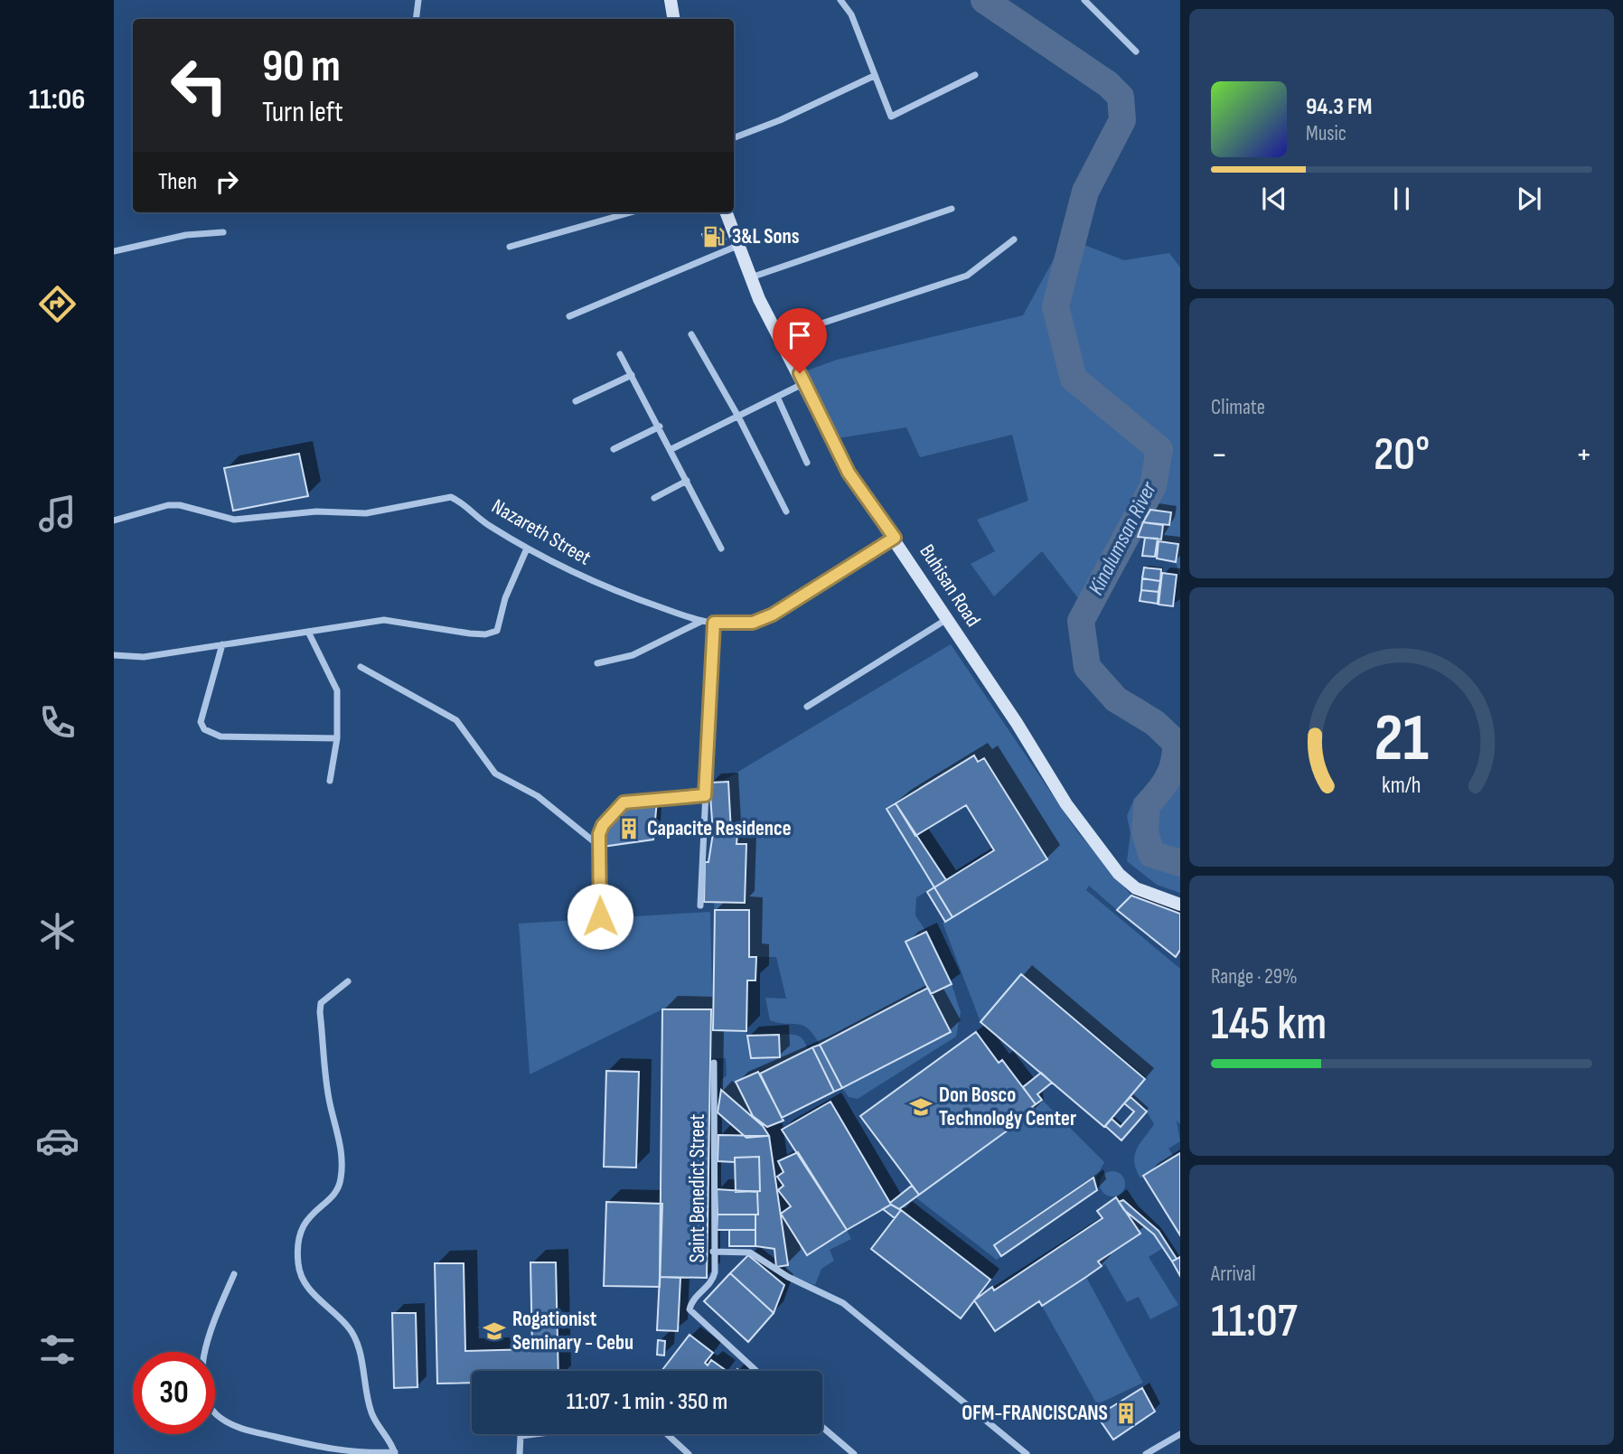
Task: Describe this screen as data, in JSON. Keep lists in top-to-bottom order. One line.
{"streets":{"street":["Nazareth Street","Buhisan Road","Saint Benedict Street"]},"crossings":[["Nazareth Street","Buhisan Road"]],"water":["Kinalumsan River"],"places":{"fuel station":["3&L Sons"],"building":["Capacite Residence","OFM-FRANCISCANS"],"school or university":["Don Bosco Technology Center","Rogationist Seminary - Cebu"]},"page":{"tabs":"11:06","turn":["90 m","Turn left"],"song":["94.3 FM","Music"],"then":"Then","tile":["Climate",["Range · 29%","145 km"],["Arrival","11:07"]],"heat":["−","20°","+"],"limit":"30","trip":"11:07 · 1 min · 350 m","gauge":["21","km/h"]}}
